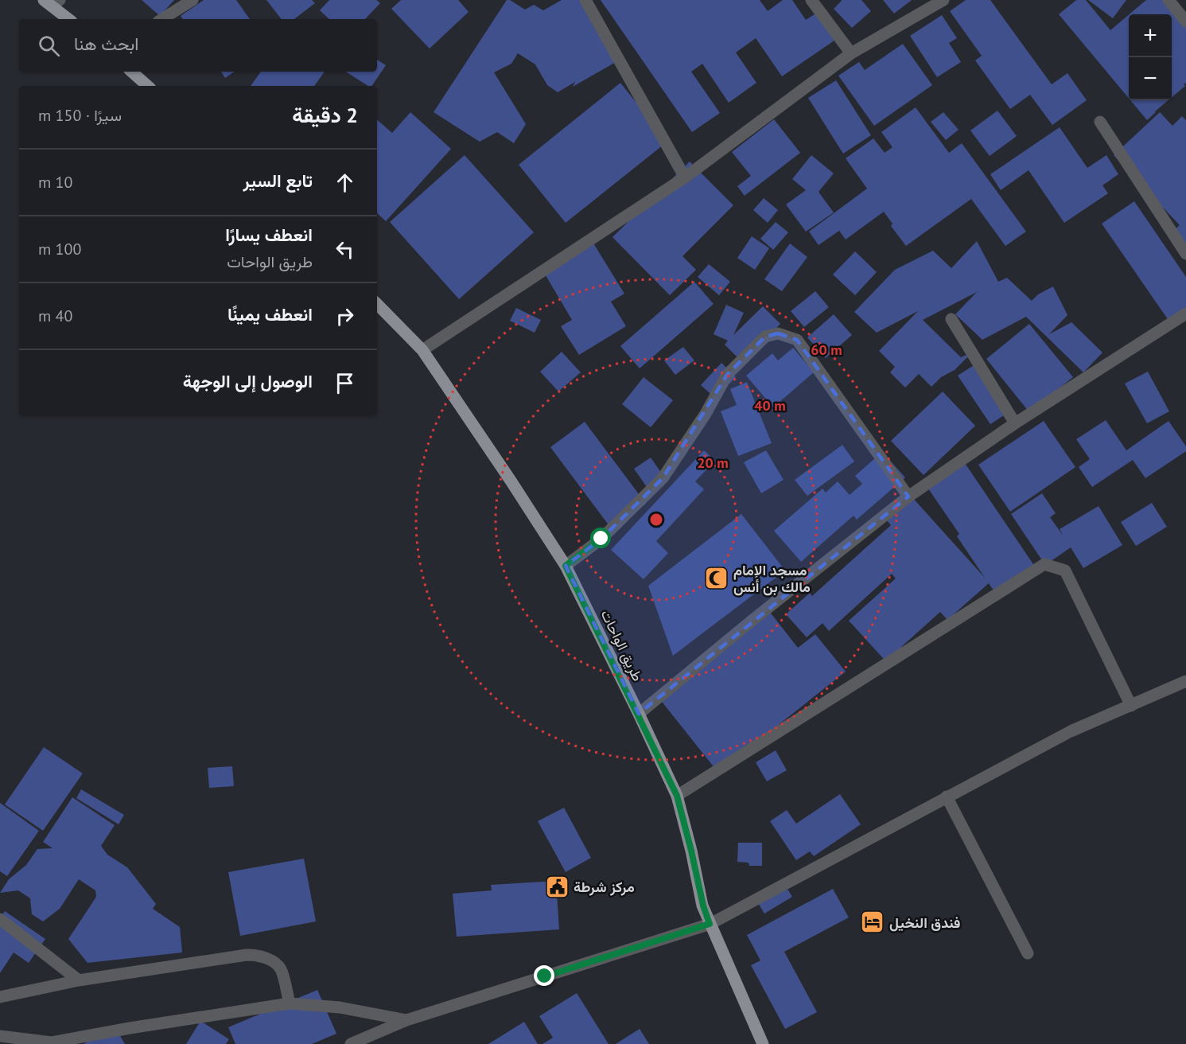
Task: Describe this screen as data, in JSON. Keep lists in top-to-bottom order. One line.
{"streets":{"main road":["طريق الواحات"]},"places":{"mosque":["مسجد الإمام مالك بن أنس"],"public building":["مركز شرطة"],"hotel":["فندق النخيل"]},"page":{"map_buttons":["+","−"],"search":"ابحث هنا","heading":["2 دقيقة","سيرًا · 150 m"],"list":[["تابع السير","10 m"],["انعطف يسارًا","طريق الواحات","100 m"],["انعطف يمينًا","40 m"],"الوصول إلى الوجهة"]},"rings":["60 m","40 m","20 m"]}
